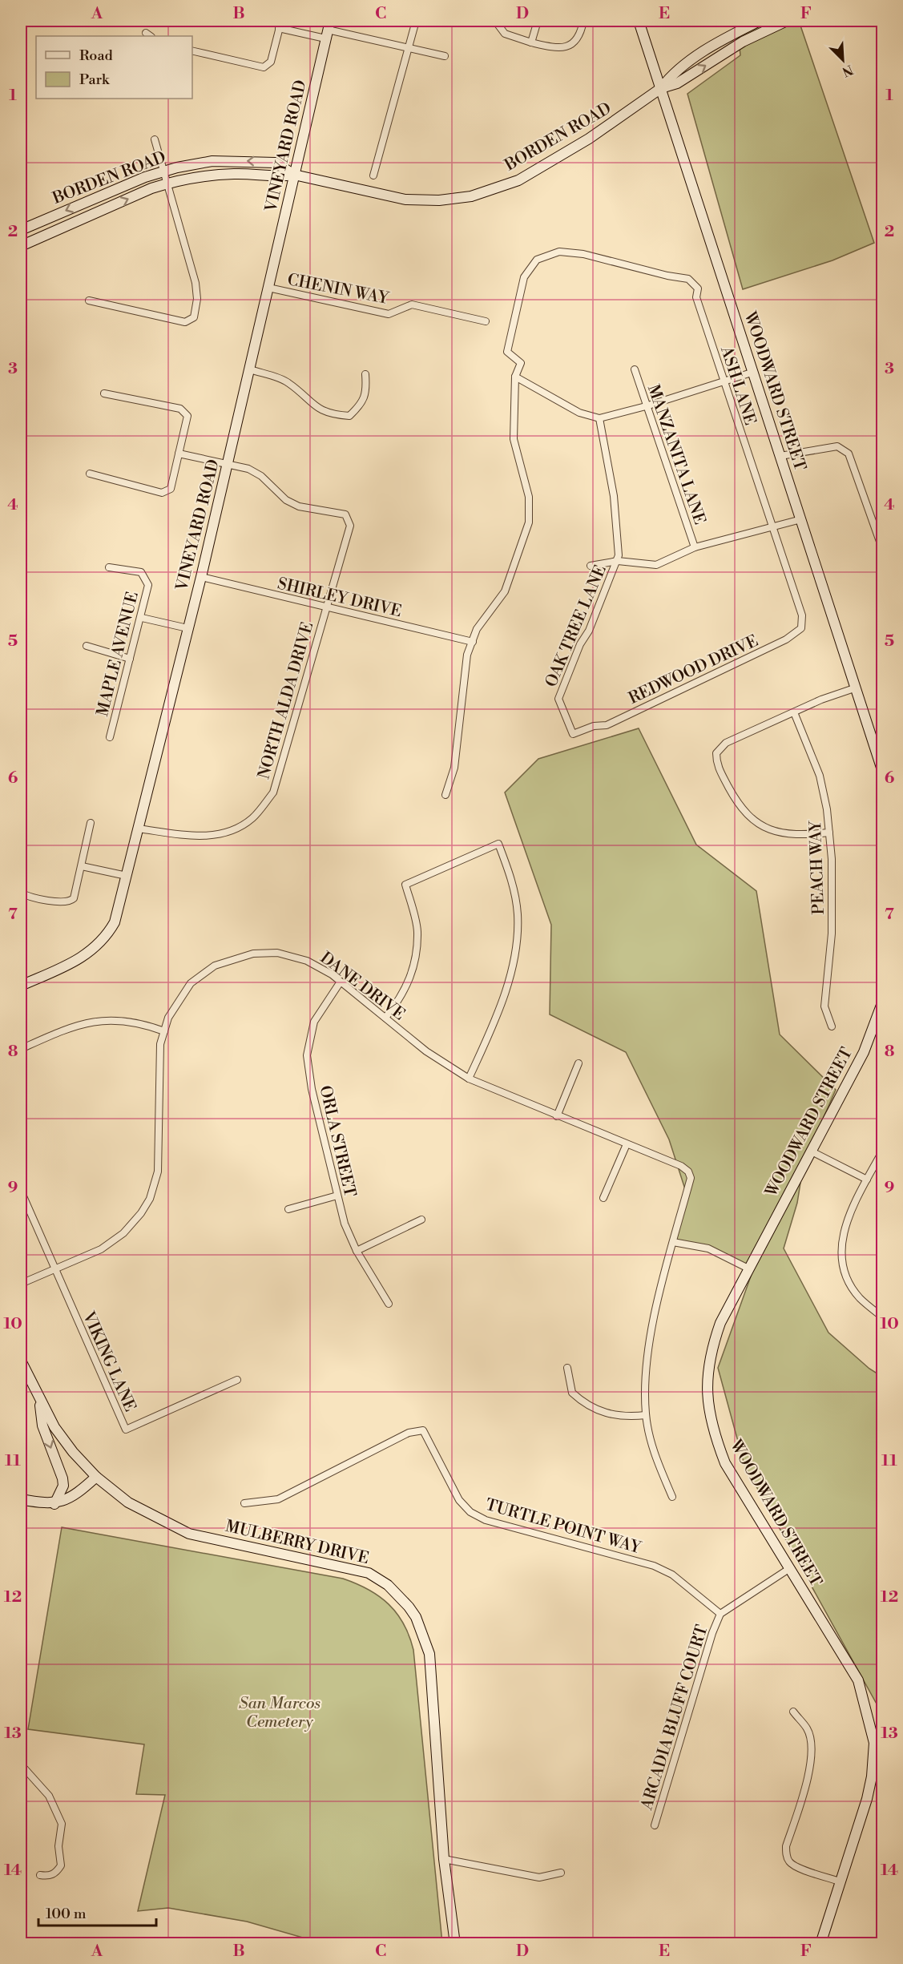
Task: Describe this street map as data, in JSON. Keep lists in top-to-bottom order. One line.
{"streets":{"street":["BORDEN ROAD","VINEYARD ROAD","CHENIN WAY","ASH LANE","WOODWARD STREET","MANZANITA LANE","SHIRLEY DRIVE","OAK TREE LANE","MAPLE AVENUE","REDWOOD DRIVE","NORTH ALDA DRIVE","PEACH WAY","DANE DRIVE","ORLA STREET","VIKING LANE","TURTLE POINT WAY","MULBERRY DRIVE","ARCADIA BLUFF COURT"]},"crossings":[["BORDEN ROAD","VINEYARD ROAD"],["BORDEN ROAD","WOODWARD STREET"],["VINEYARD ROAD","CHENIN WAY"],["VINEYARD ROAD","SHIRLEY DRIVE"],["VINEYARD ROAD","NORTH ALDA DRIVE"],["ASH LANE","REDWOOD DRIVE"],["WOODWARD STREET","ARCADIA BLUFF COURT"],["SHIRLEY DRIVE","NORTH ALDA DRIVE"],["OAK TREE LANE","REDWOOD DRIVE"],["DANE DRIVE","ORLA STREET"],["DANE DRIVE","VIKING LANE"],["TURTLE POINT WAY","ARCADIA BLUFF COURT"]],"parks":["San Marcos Cemetery"],"legend":["Road","Park"],"scale_bar":"100 m","north":"bottom right","grid":{"columns":["A","B","C","D","E","F"],"rows":["1","2","3","4","5","6","7","8","9","10","11","12","13","14"]}}
